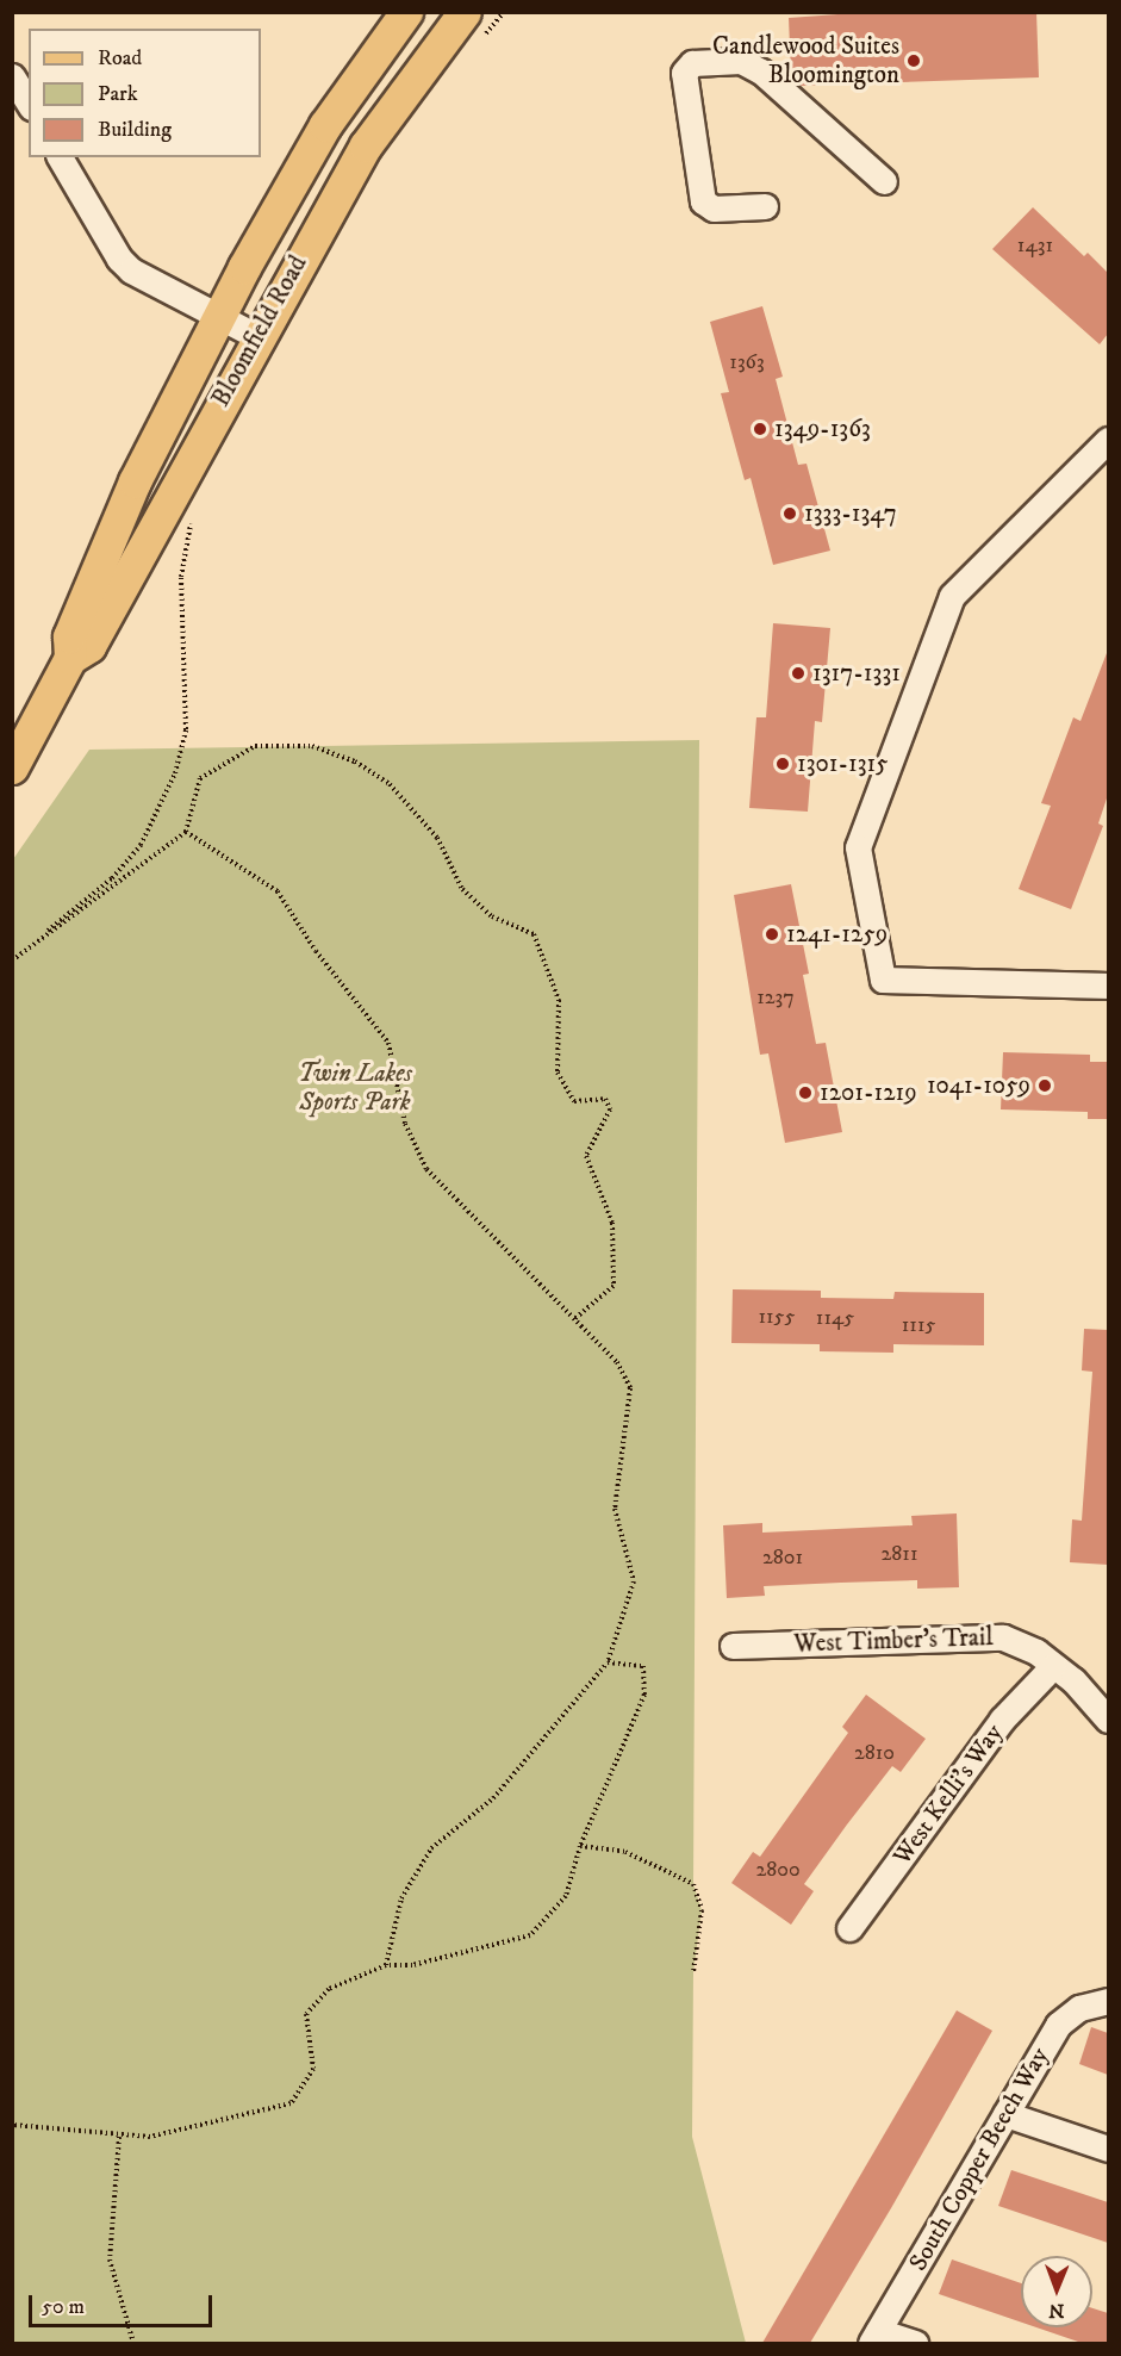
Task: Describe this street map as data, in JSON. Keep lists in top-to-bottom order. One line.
{"streets":{"main road":["Bloomfield Road"],"street":["West Timber's Trail","West Kelli's Way","South Copper Beech Way"]},"crossings":[["West Timber's Trail","West Kelli's Way"]],"parks":["Twin Lakes Sports Park"],"places":["Candlewood Suites Bloomington","1349-1363","1333-1347","1317-1331","1301-1315","1241-1259","1041-1059","1201-1219"],"house_numbers":["1431","1363","1237","1155","1145","1115","2811","2801","2810","2800"],"legend":["Road","Park","Building"],"scale_bar":"50 m","north":"bottom"}
